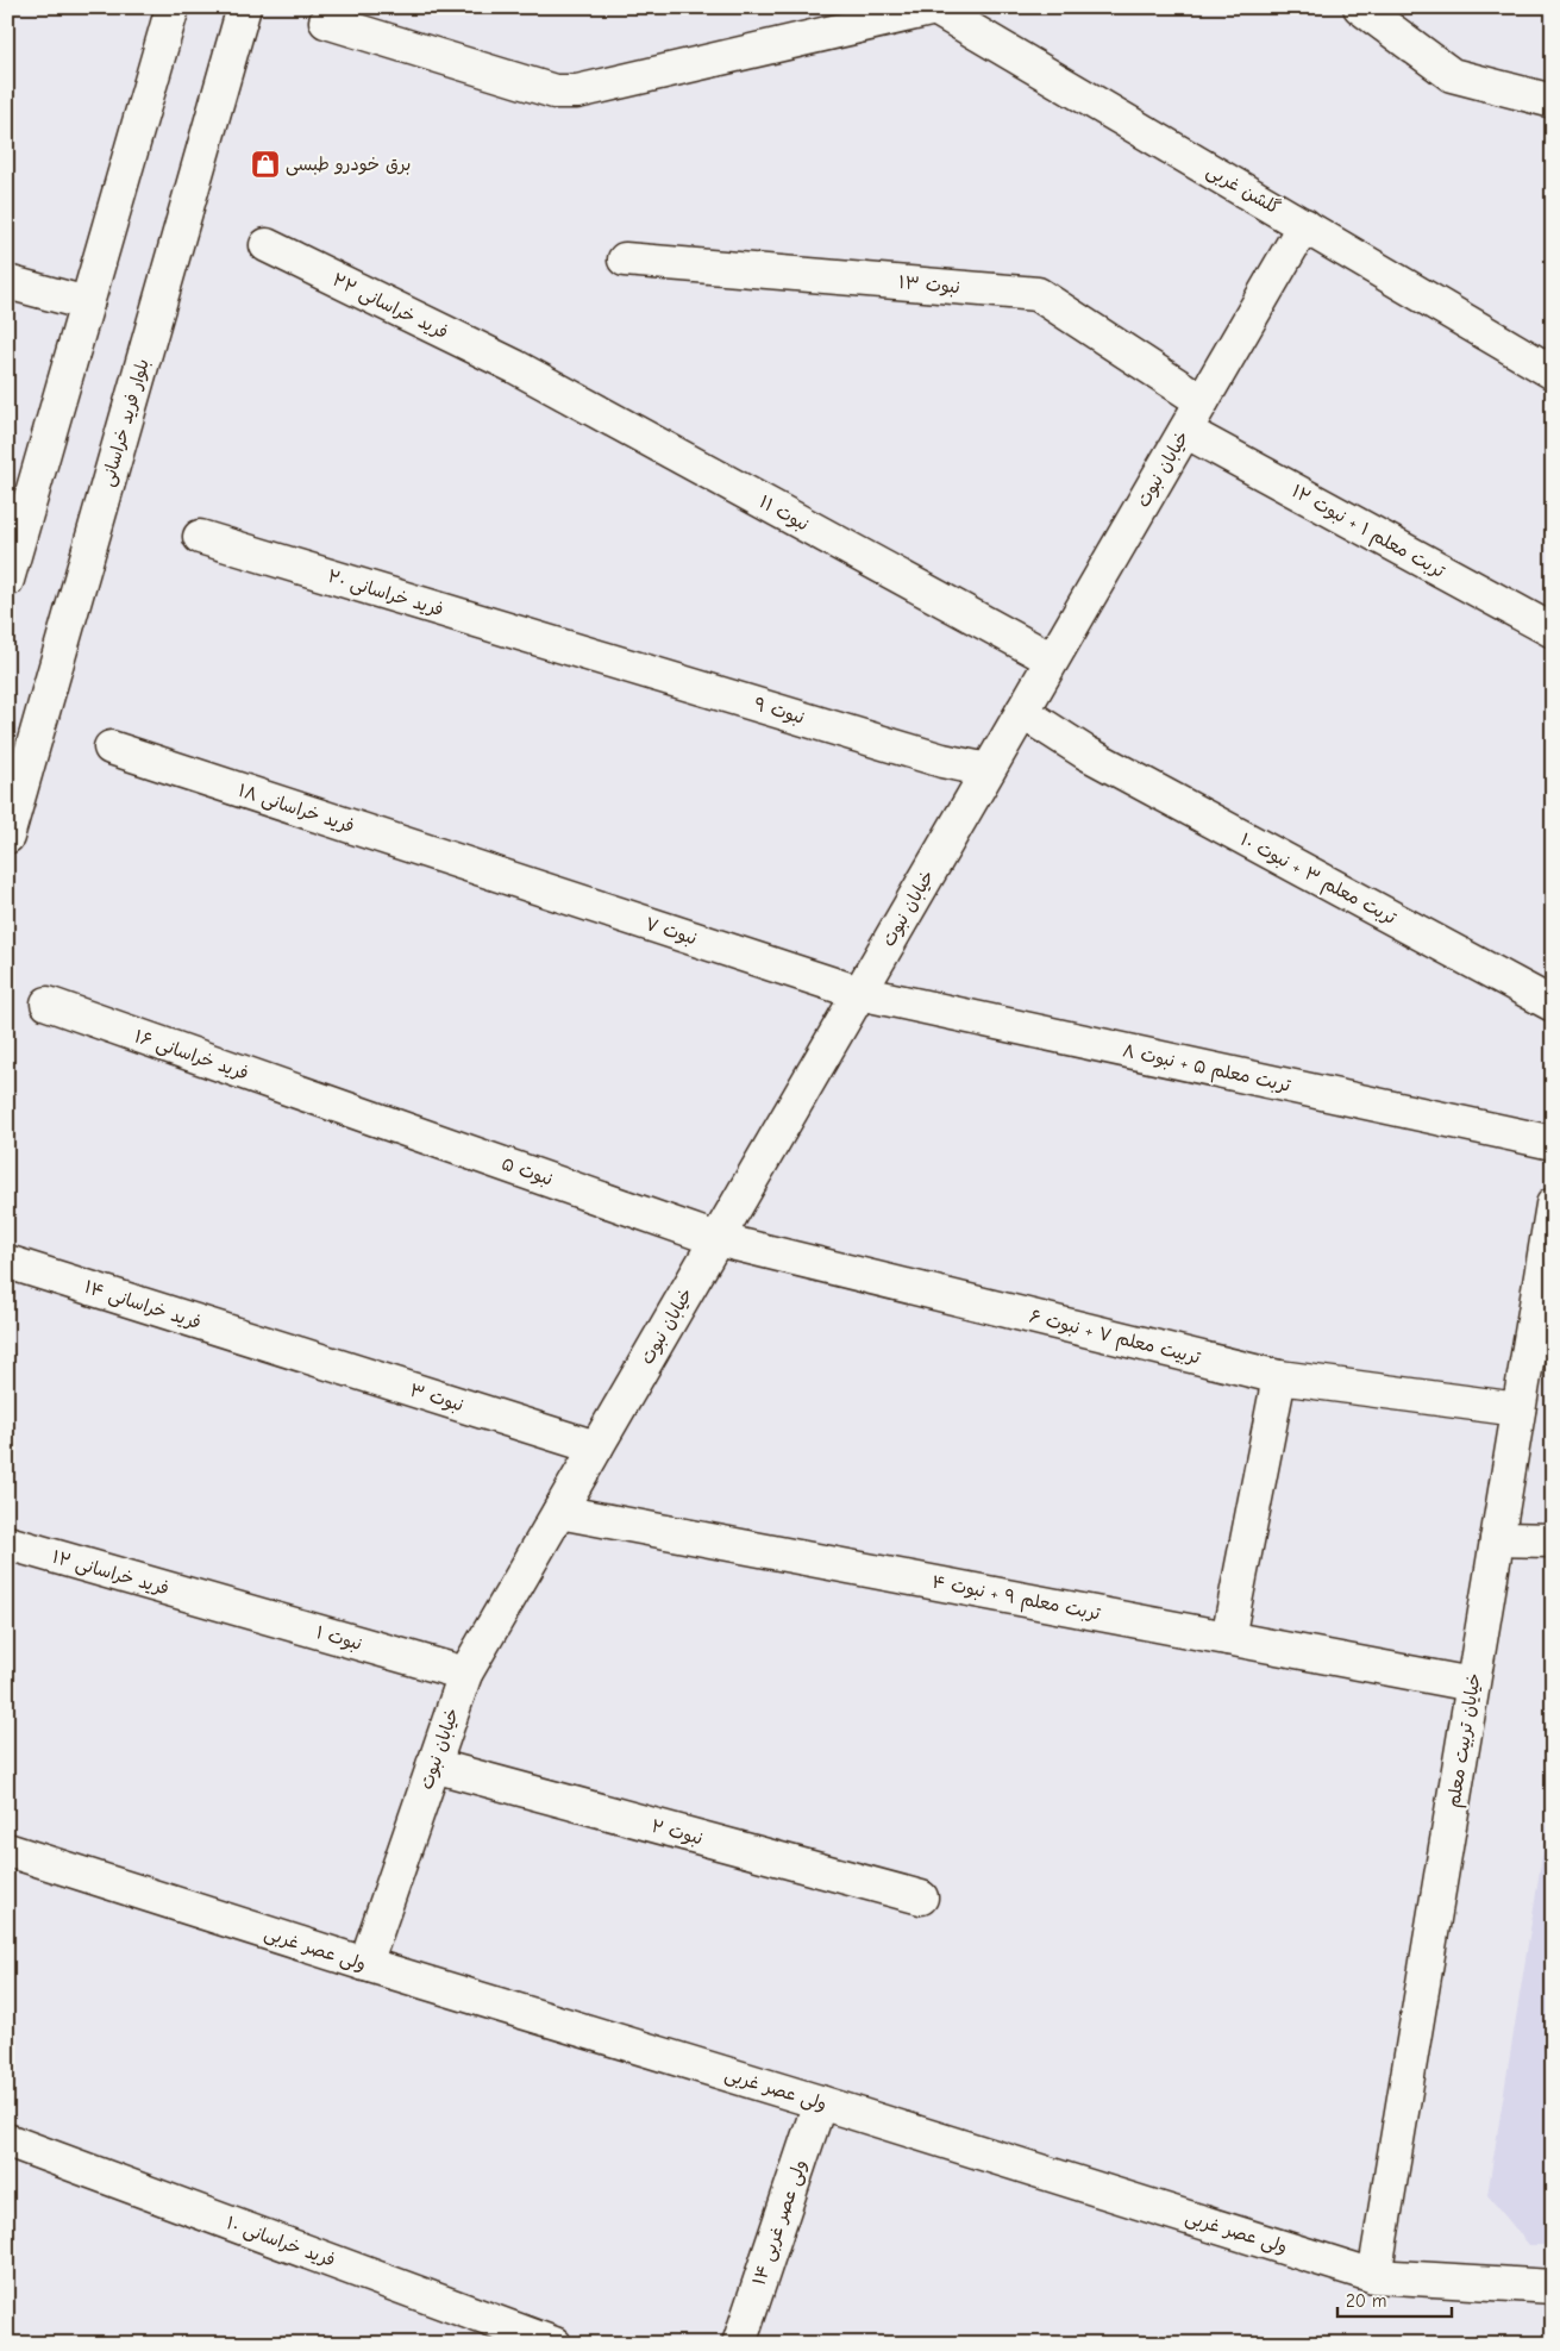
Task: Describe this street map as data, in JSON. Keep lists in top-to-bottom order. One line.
{"streets":{"street":["گلشن غربی","نبوت ۱۳","فرید خراسانی ۲۲","بلوار فرید خراسانی","خیابان نبوت","نبوت ۱۱","تربت معلم ۱ + نبوت ۱۲","فرید خراسانی ۲۰","نبوت ۹","فرید خراسانی ۱۸","تربت معلم ۳ + نبوت ۱۰","نبوت ۷","فرید خراسانی ۱۶","تربت معلم ۵ + نبوت ۸","نبوت ۵","فرید خراسانی ۱۴","تربیت معلم ۷ + نبوت ۶","نبوت ۳","فرید خراسانی ۱۲","تربت معلم ۹ + نبوت ۴","نبوت ۱","خیایان تربیت معلم","نبوت ۲","ولی عصر غربی","ولی عصر غربی ۱۴","فرید خراسانی ۱۰"]},"crossings":[["گلشن غربی","خیابان نبوت"],["نبوت ۱۳","خیابان نبوت"],["فرید خراسانی ۲۲","نبوت ۱۱"],["خیابان نبوت","نبوت ۱۱"],["خیابان نبوت","تربت معلم ۱ + نبوت ۱۲"],["خیابان نبوت","نبوت ۹"],["خیابان نبوت","تربت معلم ۳ + نبوت ۱۰"],["خیابان نبوت","نبوت ۷"],["خیابان نبوت","تربت معلم ۵ + نبوت ۸"],["خیابان نبوت","نبوت ۵"],["خیابان نبوت","تربیت معلم ۷ + نبوت ۶"],["خیابان نبوت","نبوت ۳"],["خیابان نبوت","تربت معلم ۹ + نبوت ۴"],["خیابان نبوت","نبوت ۱"],["خیابان نبوت","نبوت ۲"],["خیابان نبوت","ولی عصر غربی"],["فرید خراسانی ۲۰","نبوت ۹"],["فرید خراسانی ۱۸","نبوت ۷"],["نبوت ۷","تربت معلم ۵ + نبوت ۸"],["فرید خراسانی ۱۶","نبوت ۵"],["نبوت ۵","تربیت معلم ۷ + نبوت ۶"],["فرید خراسانی ۱۴","نبوت ۳"],["تربیت معلم ۷ + نبوت ۶","خیایان تربیت معلم"],["فرید خراسانی ۱۲","نبوت ۱"],["تربت معلم ۹ + نبوت ۴","خیایان تربیت معلم"],["خیایان تربیت معلم","ولی عصر غربی"],["ولی عصر غربی","ولی عصر غربی ۱۴"]],"places":{"shop":["برق خودرو طبسی"]},"scale_bar":"20 m"}
